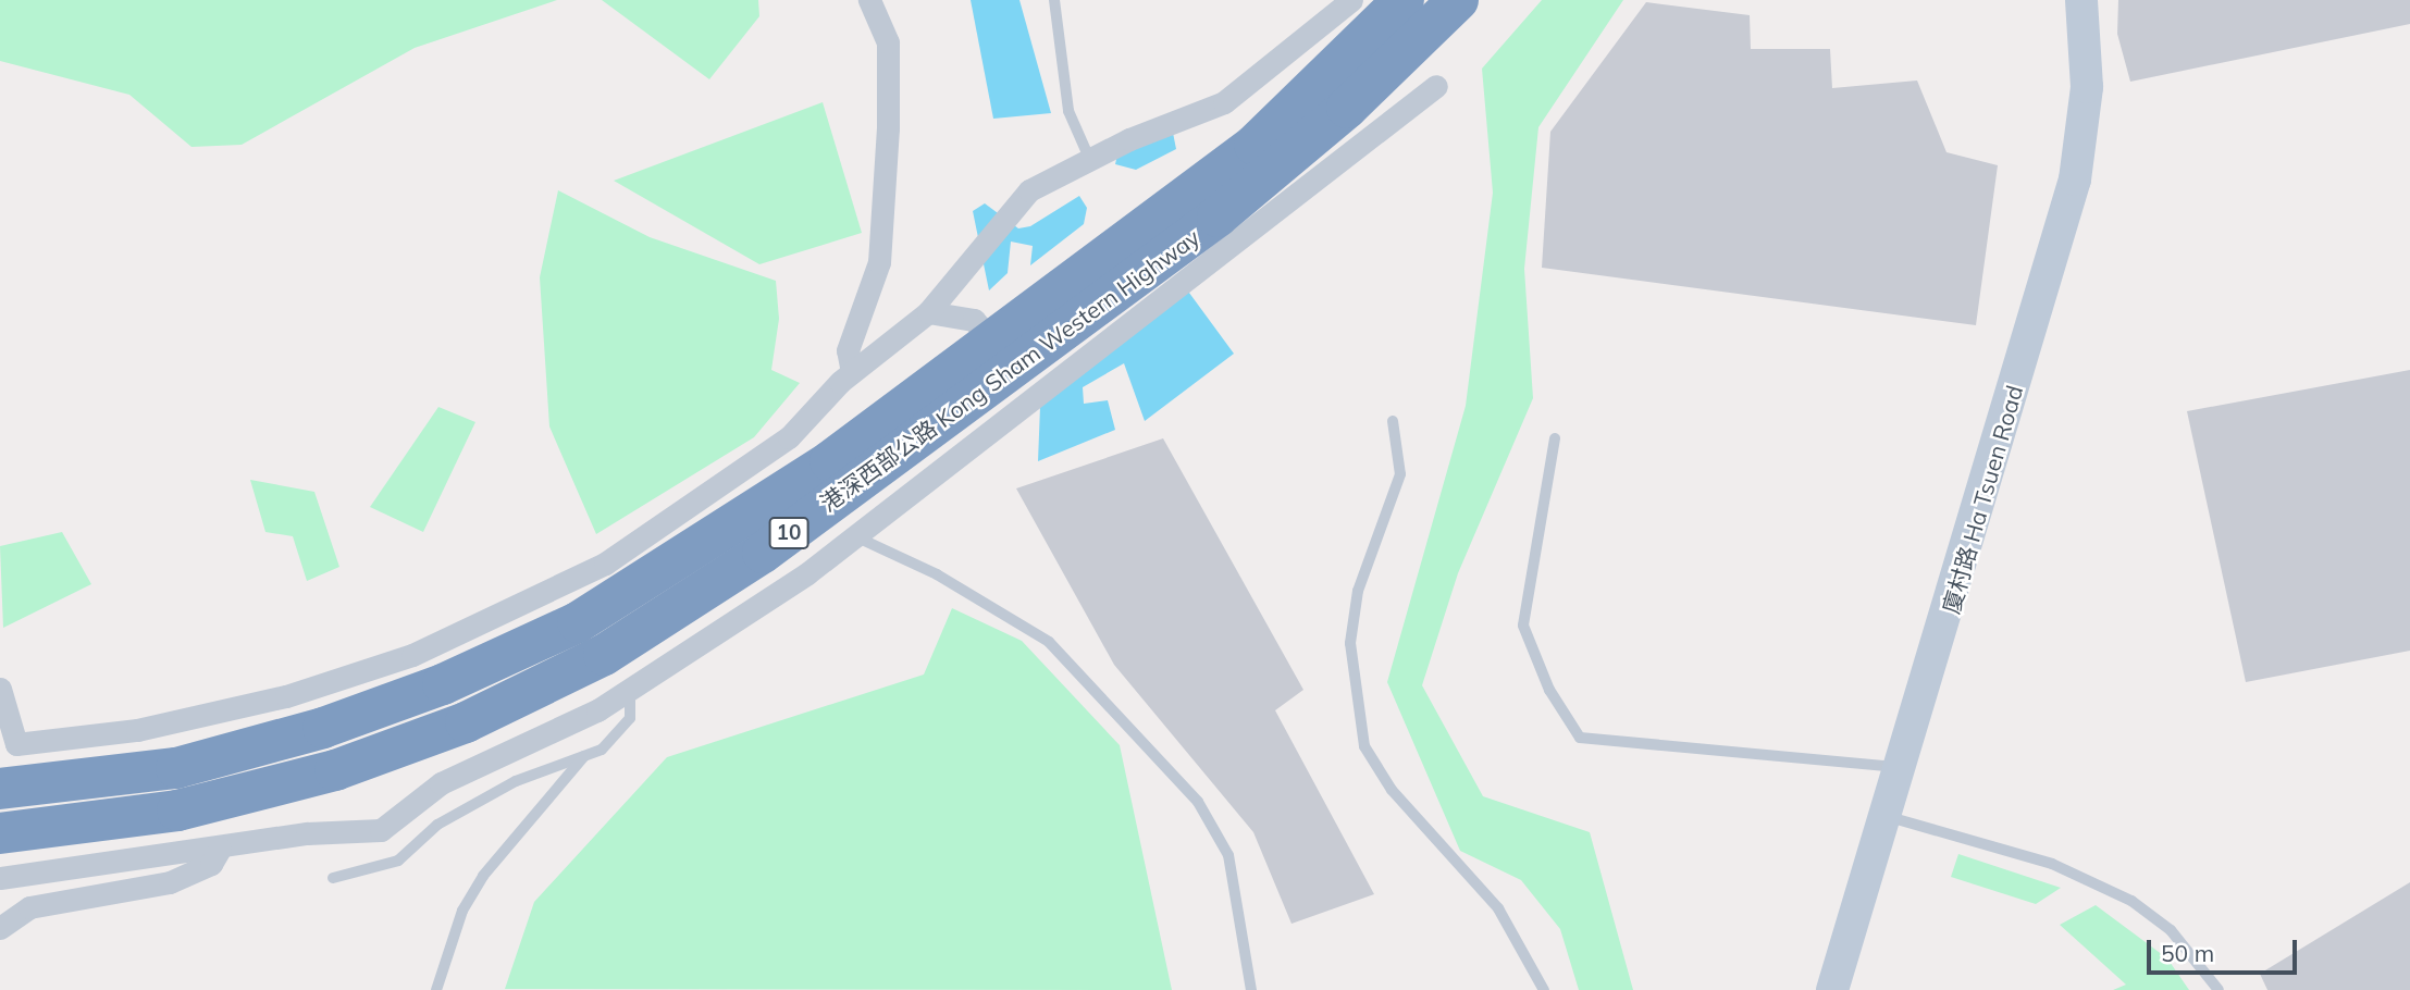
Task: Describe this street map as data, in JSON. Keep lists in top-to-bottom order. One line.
{"streets":{"highway":["港深西部公路 Kong Sham Western Highway","10"],"street":["廈村路 Ha Tsuen Road"]},"scale_bar":"50 m"}
